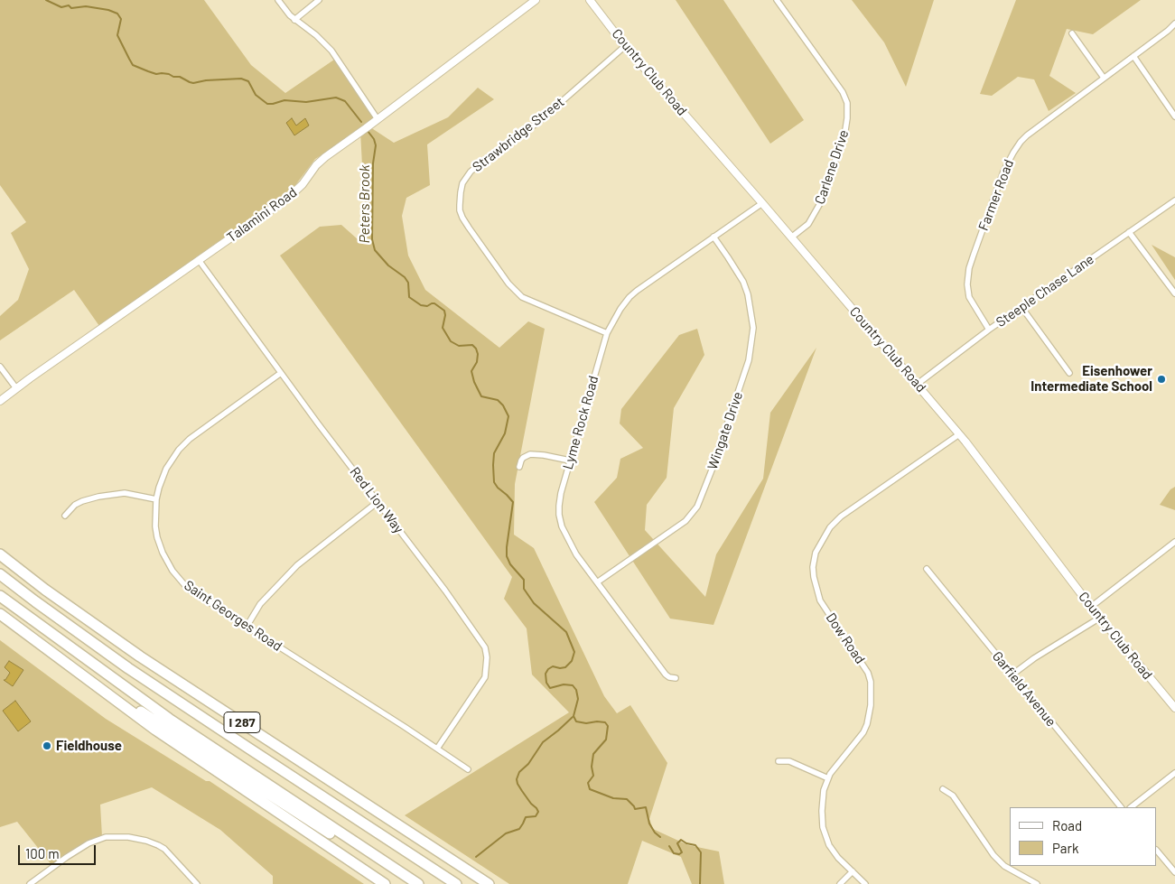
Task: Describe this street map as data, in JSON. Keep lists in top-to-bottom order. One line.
{"streets":{"highway":["I 287"],"street":["Country Club Road","Strawbridge Street","Carlene Drive","Farmer Road","Talamini Road","Steeple Chase Lane","Lyme Rock Road","Wingate Drive","Red Lion Way","Saint Georges Road","Dow Road","Garfield Avenue"]},"crossings":[["Country Club Road","Strawbridge Street"],["Country Club Road","Carlene Drive"],["Country Club Road","Steeple Chase Lane"],["Country Club Road","Lyme Rock Road"],["Country Club Road","Dow Road"],["Strawbridge Street","Lyme Rock Road"],["Farmer Road","Steeple Chase Lane"],["Talamini Road","Red Lion Way"],["Lyme Rock Road","Wingate Drive"],["Red Lion Way","Saint Georges Road"]],"water":["Peters Brook"],"places":["Eisenhower Intermediate School","Fieldhouse"],"legend":["Road","Park"],"scale_bar":"100 m"}
